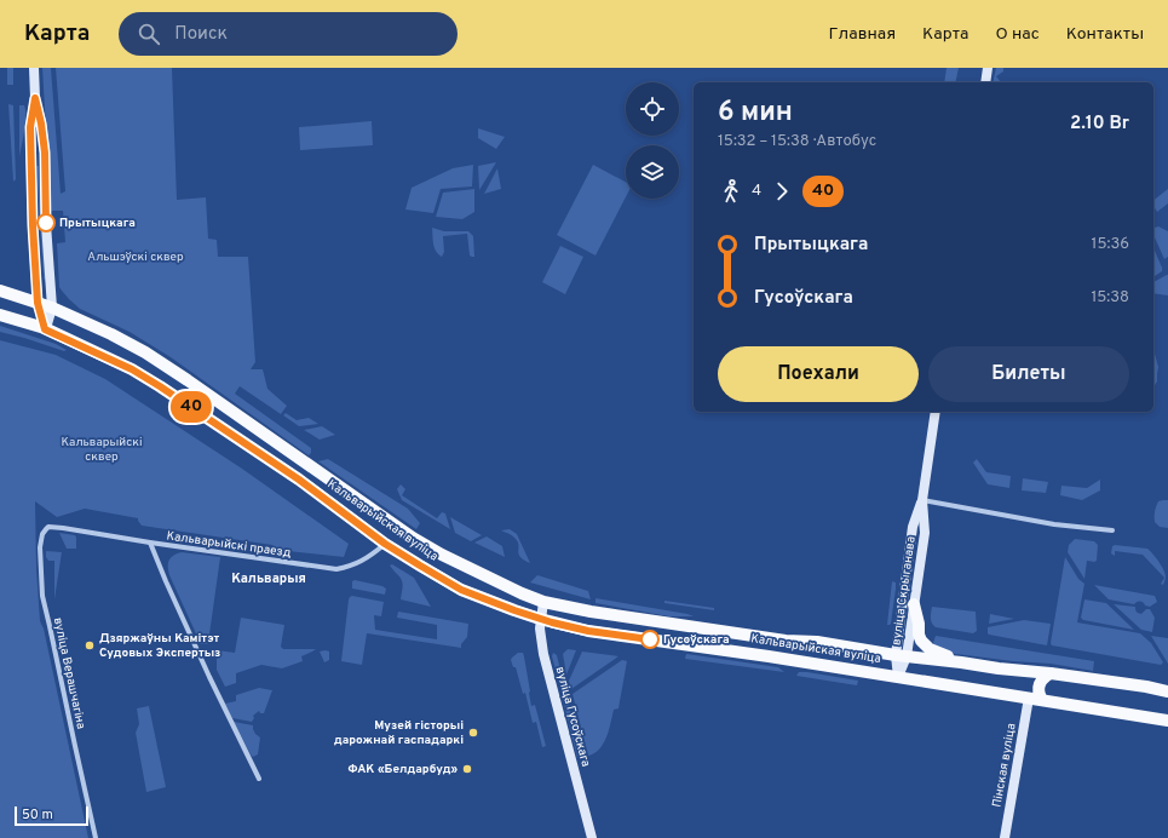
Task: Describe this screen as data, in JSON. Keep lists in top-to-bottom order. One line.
{"streets":{"main road":["Кальварыйская вуліца","вуліца Скрыганава","вуліца Гусоўскага","Пінская вуліца"],"street":["Кальварыйскі праезд","вуліца Верашчагіна"]},"crossings":[["Кальварыйская вуліца","Кальварыйскі праезд"],["Кальварыйская вуліца","вуліца Скрыганава"],["Кальварыйская вуліца","вуліца Гусоўскага"],["Кальварыйская вуліца","Пінская вуліца"],["Кальварыйскі праезд","вуліца Верашчагіна"]],"districts":["Кальварыя"],"parks":["Альшэўскі сквер","Кальварыйскі сквер"],"places":["Прытыцкага","Гусоўскага","Дзяржаўны Камітэт Судовых Экспертыз","Музей гісторыі дарожнай гаспадаркі","ФАК «Белдарбуд»"],"lines":["bus line 40"],"scale_bar":"50 m","page":{"header":"Карта","search":"Поиск","nav":["Главная","Карта","О нас","Контакты"],"on_map":"40","heading":["6 мин","15:32 – 15:38 · Автобус","2.10 Br"],"legs":["4","40"],"list":[{"name":"Прытыцкага","value":"15:36"},{"name":"Гусоўскага","value":"15:38"}],"buttons":["Поехали","Билеты"],"scale":"50 m"}}
